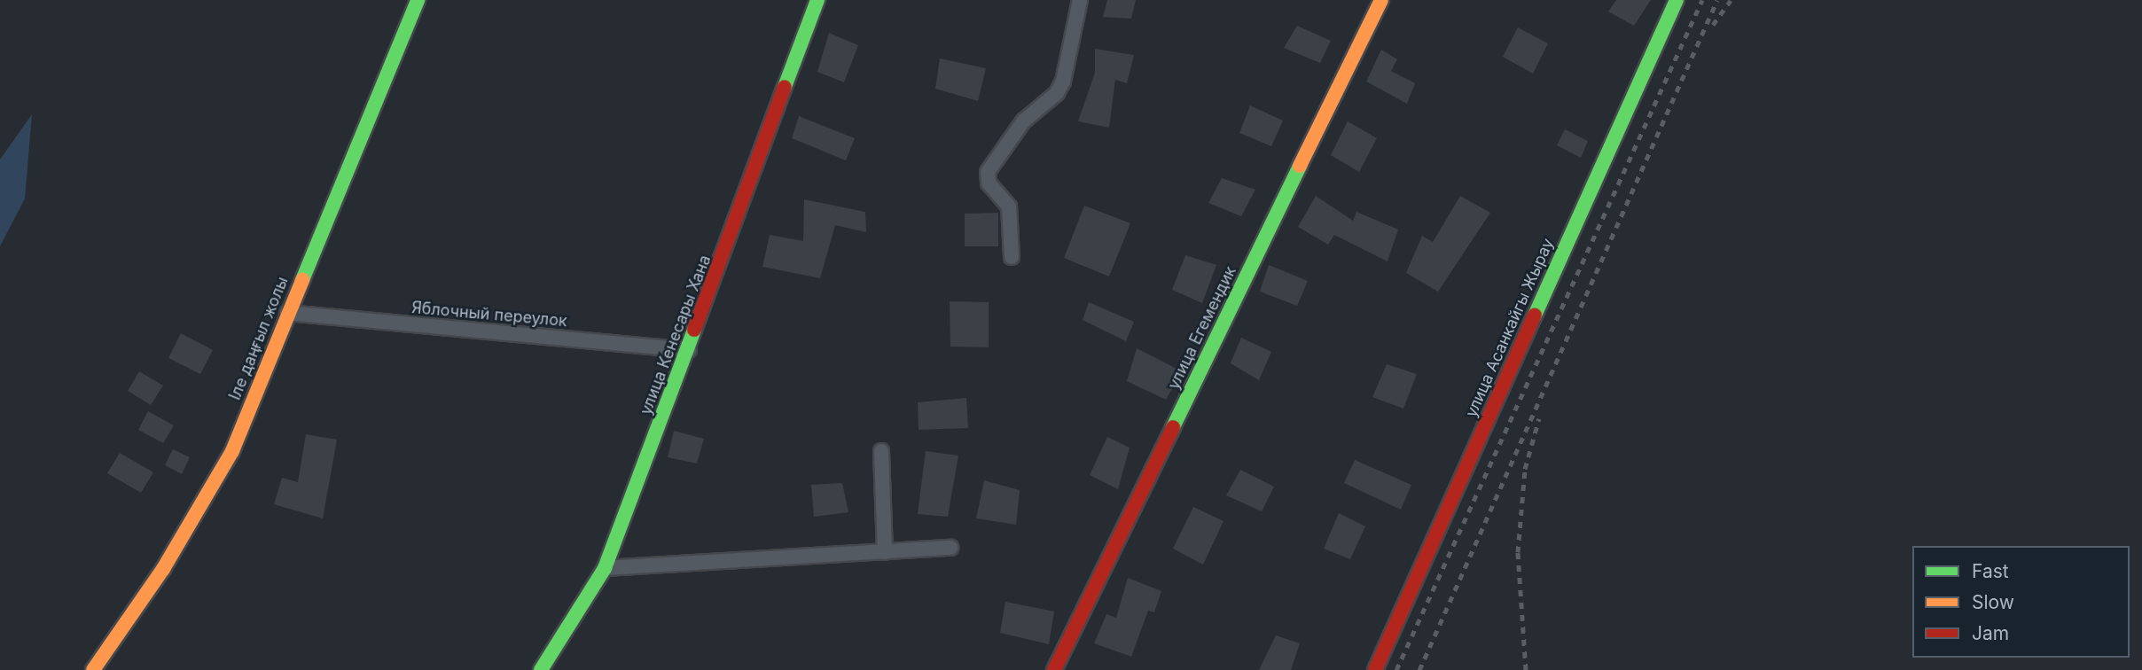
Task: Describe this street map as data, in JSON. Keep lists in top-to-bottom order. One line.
{"streets":{"street":["Яблочный переулок","улица Егемендик","улица Асанкайгы Жырау","улица Кенесары Хана","Іле даңғыл жолы"]},"crossings":[["Яблочный переулок","улица Кенесары Хана"],["Яблочный переулок","Іле даңғыл жолы"]],"legend":["Fast","Slow","Jam"]}
